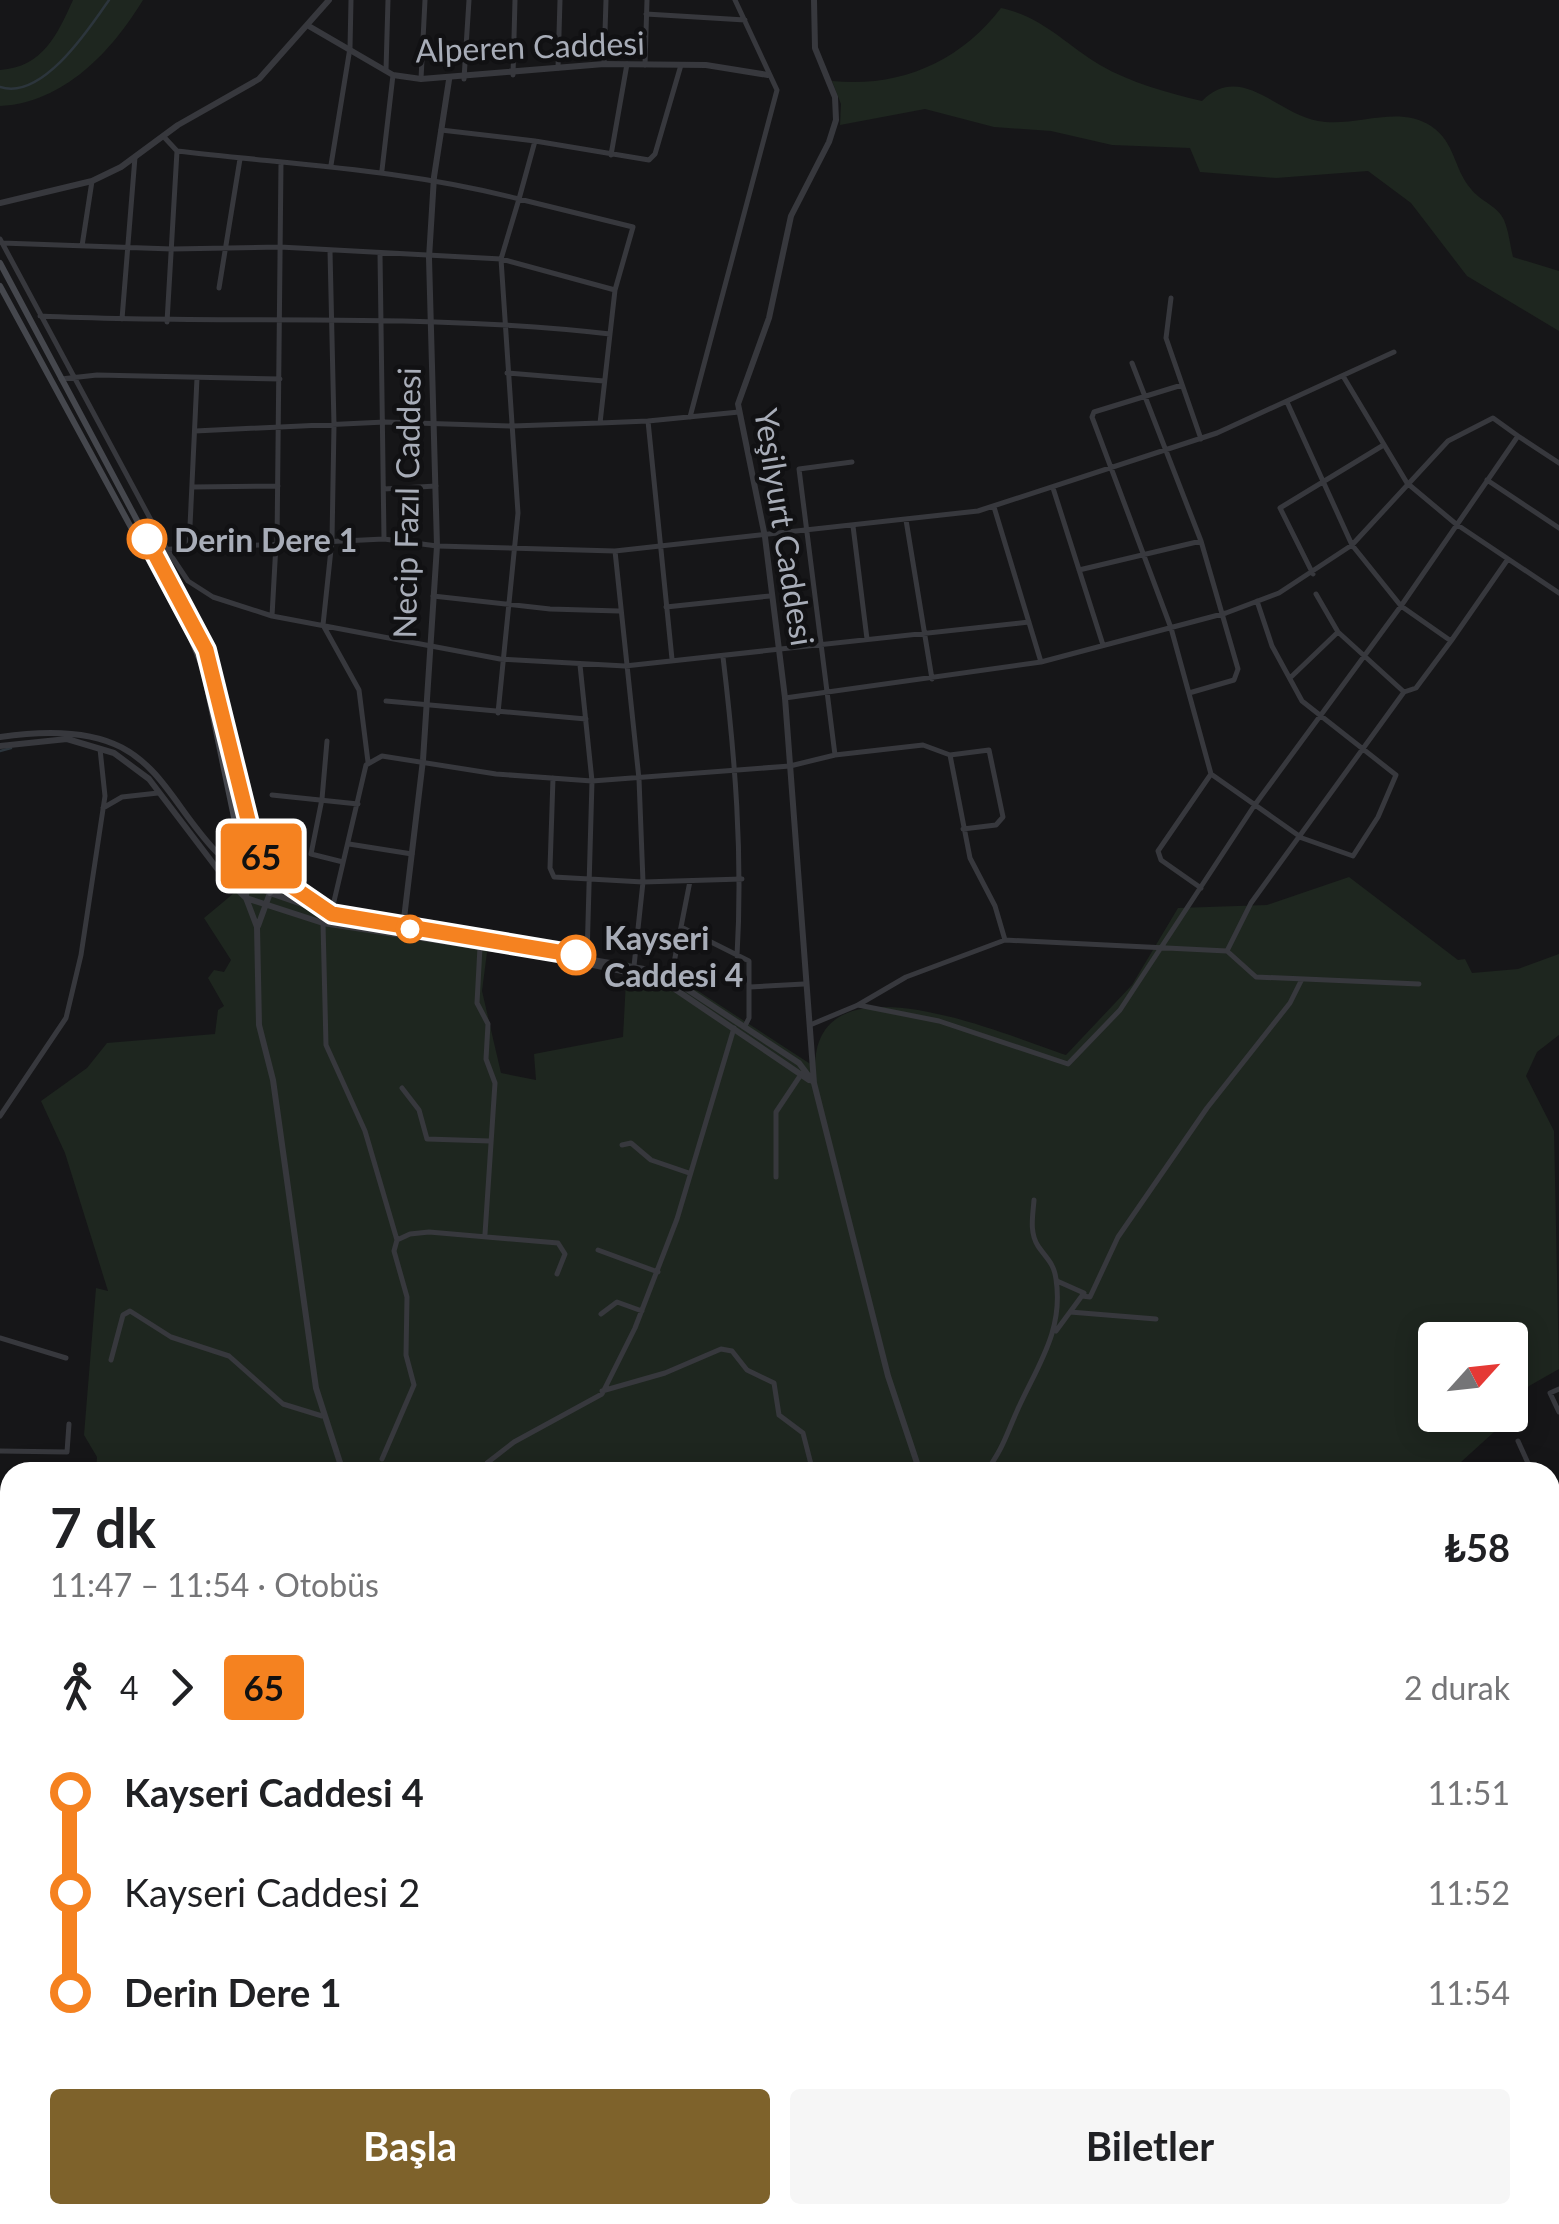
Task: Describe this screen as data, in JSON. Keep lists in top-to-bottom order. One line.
{"streets":{"street":["Alperen Caddesi","Necip Fazıl Caddesi","Yeşilyurt Caddesi"]},"crossings":[["Alperen Caddesi","Necip Fazıl Caddesi"]],"places":["Derin Dere 1","Kayseri Caddesi 4"],"lines":["bus line 65"],"north":"top right","page":{"on_map":"65","heading":["7 dk","11:47 – 11:54 · Otobüs","₺58"],"legs":["4","65","2 durak"],"list":[{"name":"Kayseri Caddesi 4","value":"11:51"},{"name":"Kayseri Caddesi 2","value":"11:52"},{"name":"Derin Dere 1","value":"11:54"}],"buttons":["Başla","Biletler"]}}
